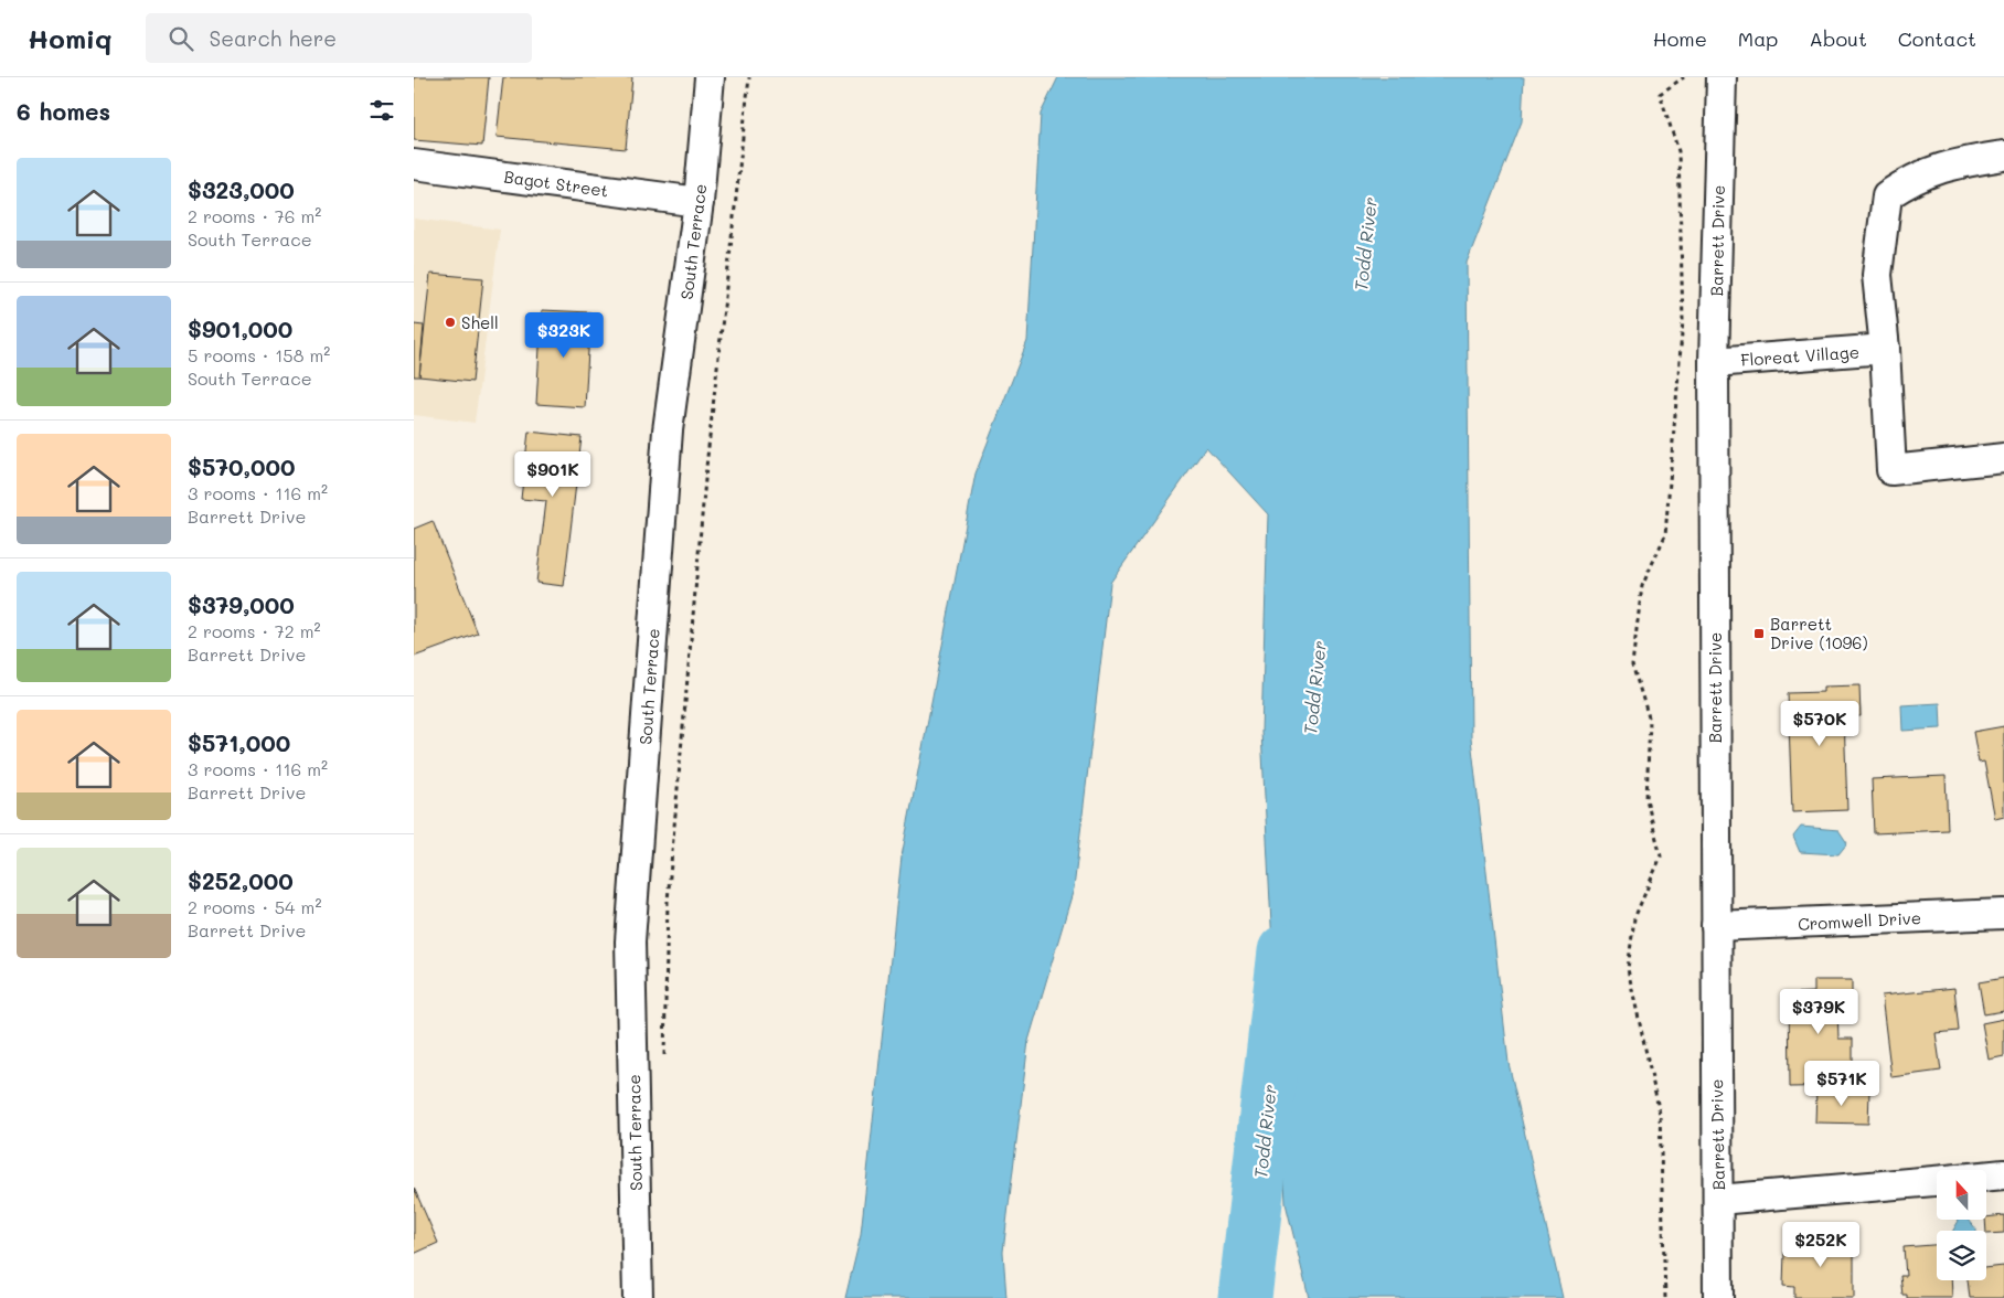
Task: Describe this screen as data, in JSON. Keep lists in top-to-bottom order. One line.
{"streets":{"street":["Bagot Street","Barrett Drive","South Terrace","Floreat Village","Cromwell Drive"]},"crossings":[["Bagot Street","South Terrace"],["Barrett Drive","Floreat Village"],["Barrett Drive","Cromwell Drive"]],"water":["Todd River"],"places":{"other":["Shell"],"transit":["Barrett Drive (1096)"]},"north":"top","page":{"header":"Homiq","search":"Search here","nav":["Home","Map","About","Contact"],"heading":"6 homes","list":[{"name":"$323,000","note":"2 rooms · 76 m² · South Terrace"},{"name":"$901,000","note":"5 rooms · 158 m² · South Terrace"},{"name":"$570,000","note":"3 rooms · 116 m² · Barrett Drive"},{"name":"$379,000","note":"2 rooms · 72 m² · Barrett Drive"},{"name":"$571,000","note":"3 rooms · 116 m² · Barrett Drive"},{"name":"$252,000","note":"2 rooms · 54 m² · Barrett Drive"}],"price":["$323K","$901K","$570K","$379K","$571K","$252K"]}}
